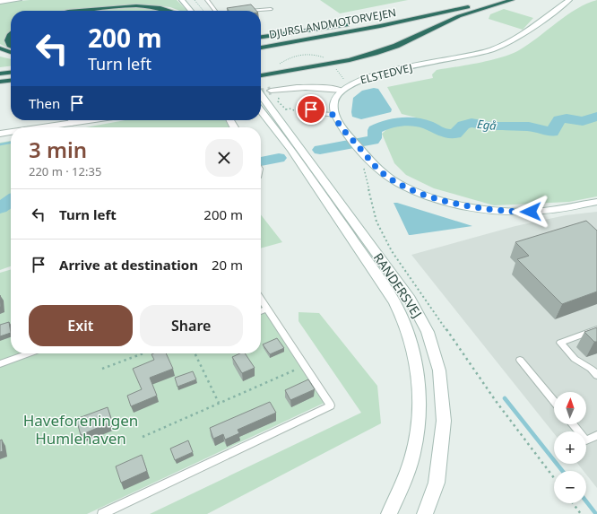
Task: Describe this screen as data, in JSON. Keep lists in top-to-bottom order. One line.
{"streets":{"highway":["DJURSLANDMOTORVEJEN"],"street":["ELSTEDVEJ","RANDERSVEJ"]},"water":["Egå"],"parks":["Haveforeningen Humlehaven"],"north":"top","page":{"turn":["200 m","Turn left"],"then":"Then","heading":["3 min","220 m · 12:35"],"list":[{"name":"Turn left","value":"200 m"},{"name":"Arrive at destination","value":"20 m"}],"buttons":["Exit","Share"],"map_buttons":["+","−"]}}
